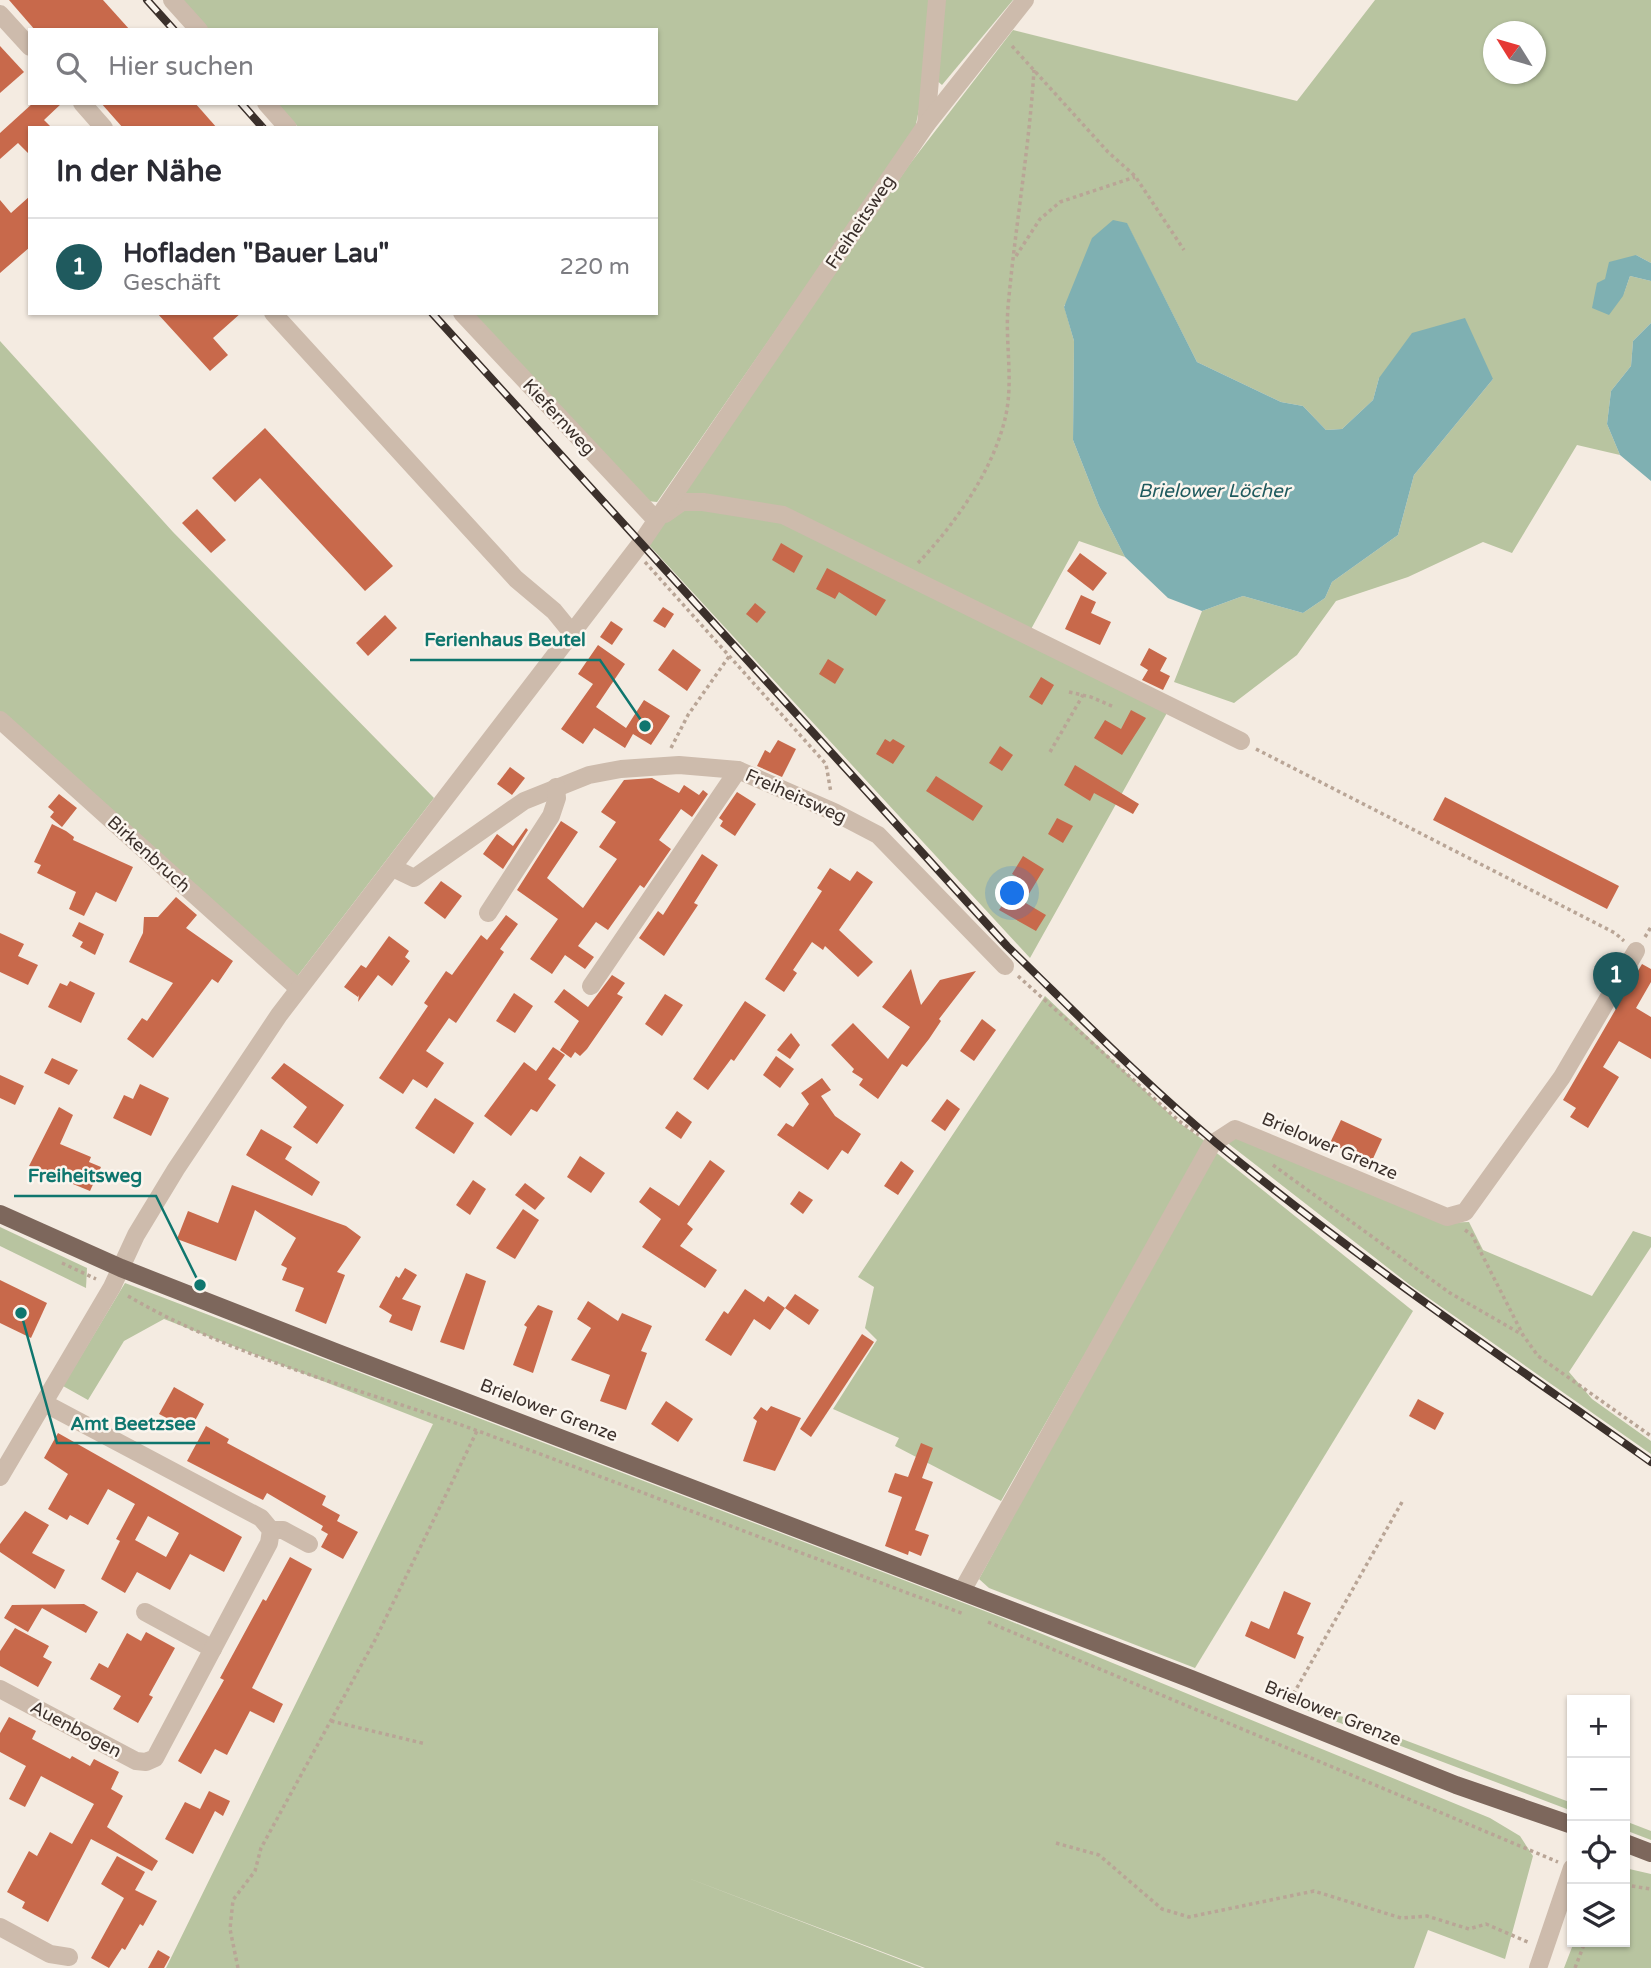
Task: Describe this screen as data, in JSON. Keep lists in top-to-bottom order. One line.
{"streets":{"main road":["Brielower Grenze"],"street":["Freiheitsweg","Kiefernweg","Birkenbruch","Auenbogen"]},"crossings":[["Freiheitsweg","Kiefernweg"],["Freiheitsweg","Birkenbruch"],["Freiheitsweg","Brielower Grenze"]],"water":["Brielower Löcher"],"places":["Ferienhaus Beutel","Freiheitsweg","Amt Beetzsee"],"north":"top left","page":{"search":"Hier suchen","heading":"In der Nähe","list":[{"mark":"1","name":"Hofladen \"Bauer Lau\"","note":"Geschäft","value":"220 m"}],"pins":"1","map_buttons":["+","−"]}}
